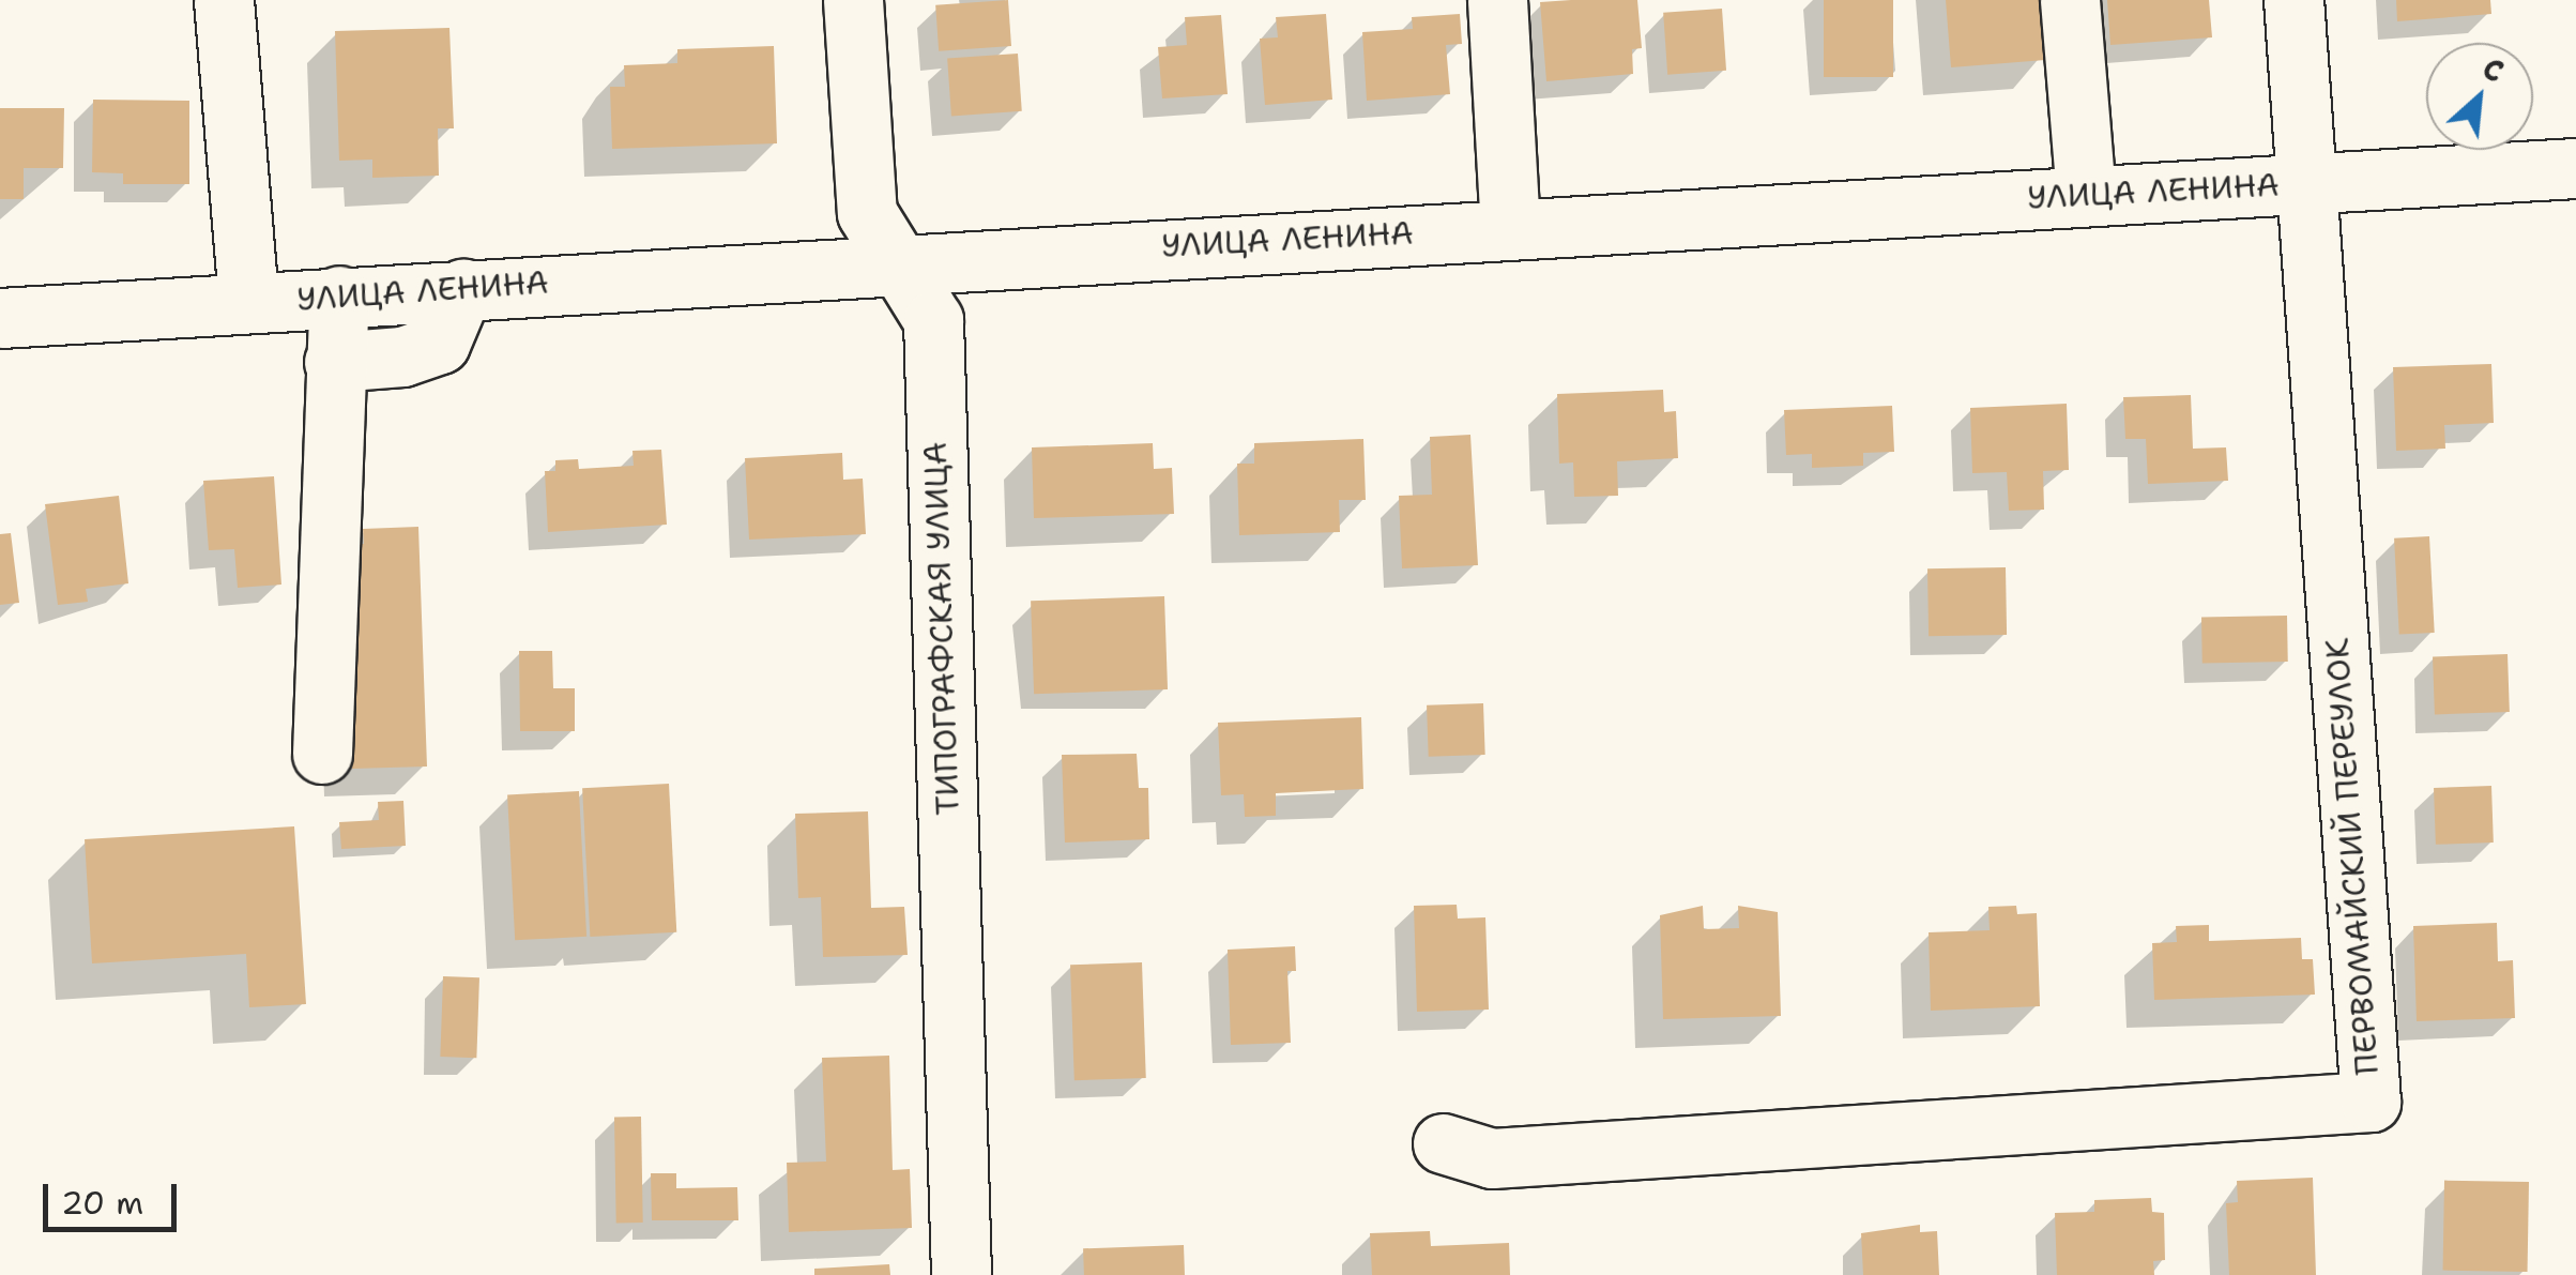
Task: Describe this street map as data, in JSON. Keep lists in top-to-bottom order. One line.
{"streets":{"street":["УЛИЦА ЛЕНИНА","ТИПОГРАФСКАЯ УЛИЦА","ПЕРВОМАЙСКИЙ ПЕРЕУЛОК"]},"crossings":[["УЛИЦА ЛЕНИНА","ТИПОГРАФСКАЯ УЛИЦА"],["УЛИЦА ЛЕНИНА","ПЕРВОМАЙСКИЙ ПЕРЕУЛОК"]],"scale_bar":"20 m","north":"top right"}
